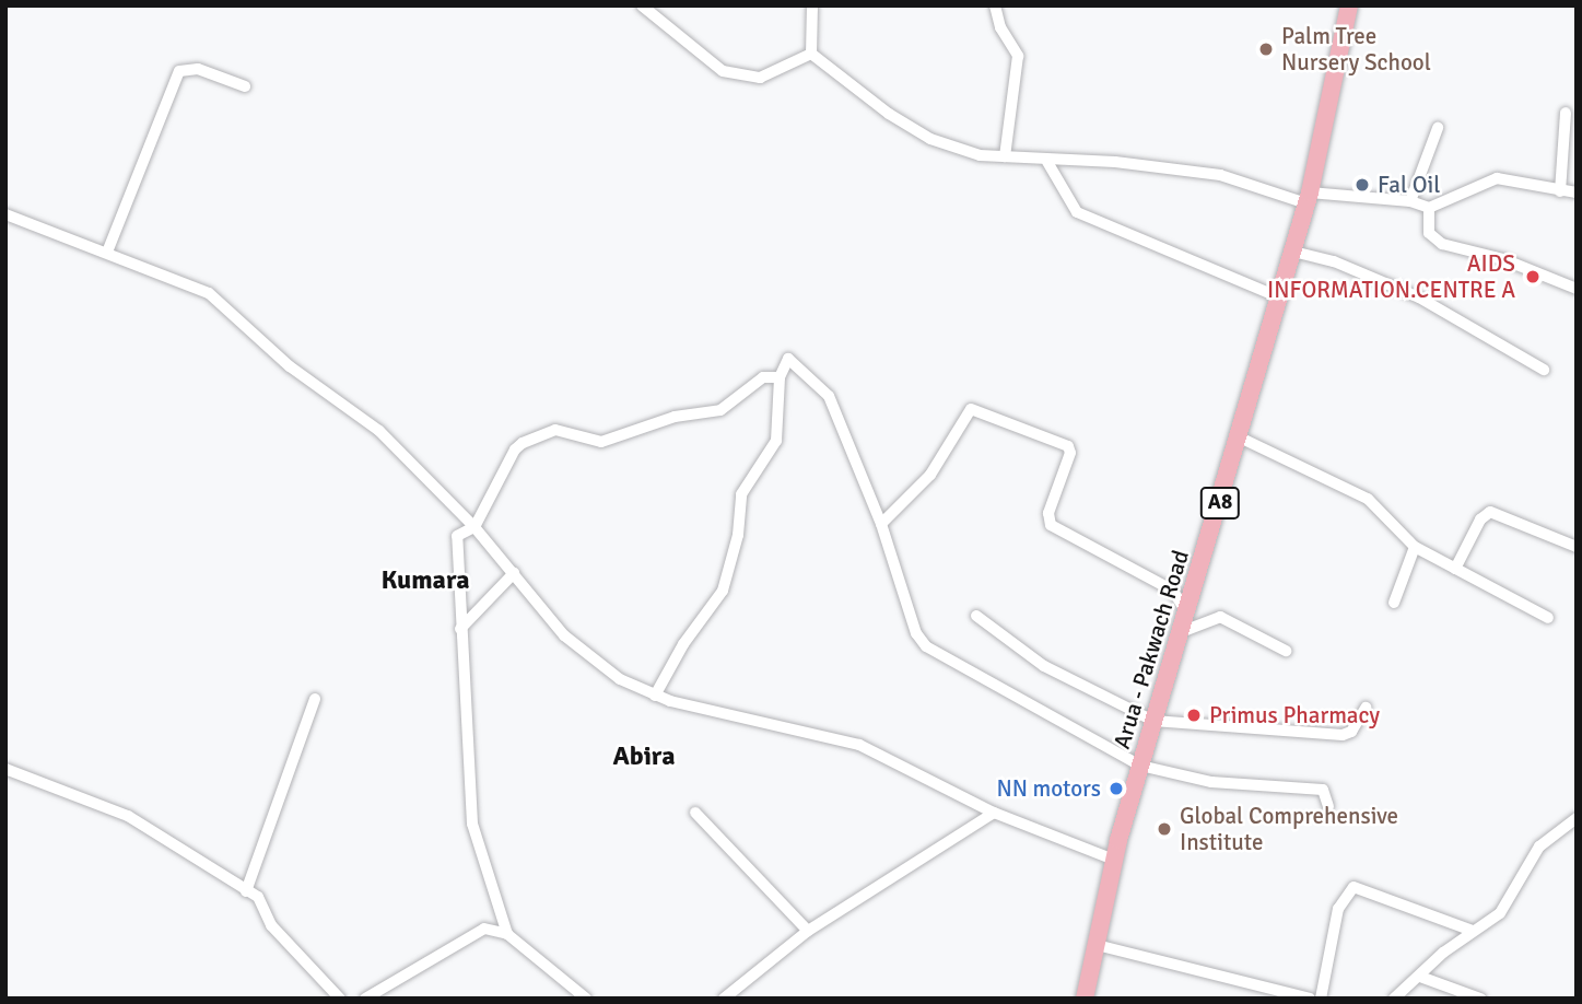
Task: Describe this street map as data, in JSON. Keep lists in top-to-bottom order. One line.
{"streets":{"main road":["A8","Arua - Pakwach Road"]},"districts":["Kumara","Abira"],"places":["Palm Tree Nursery School","Fal Oil","AIDS INFORMATION.CENTRE A","Primus Pharmacy","NN motors","Global Comprehensive Institute"]}
